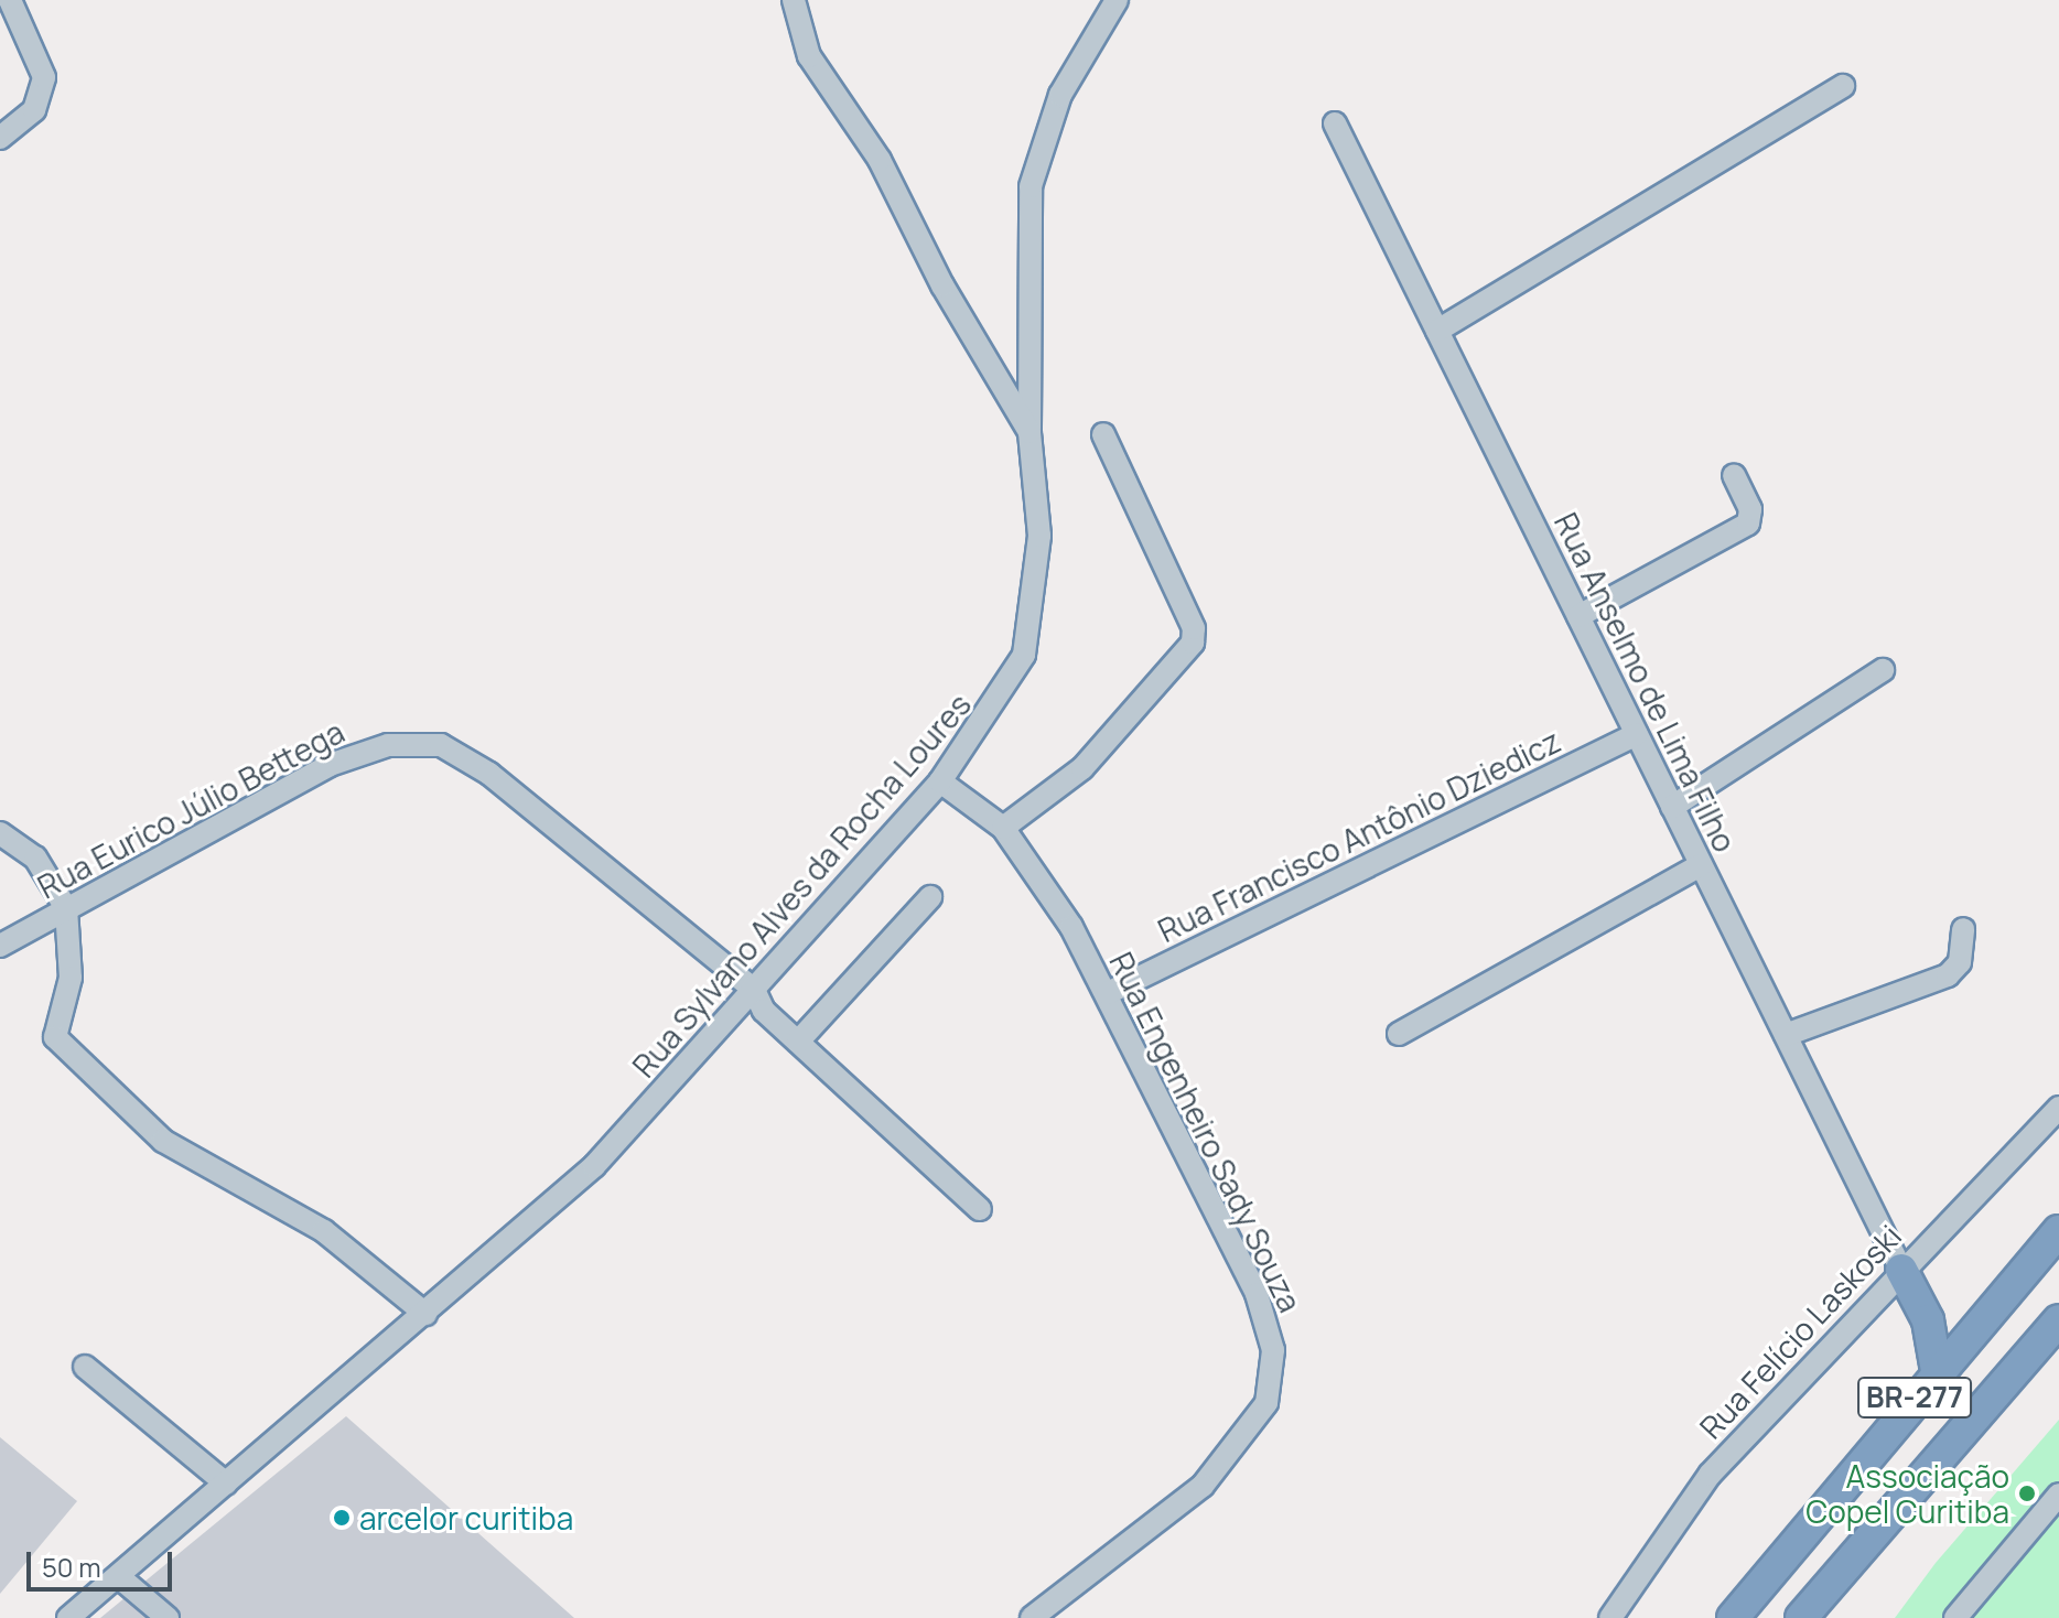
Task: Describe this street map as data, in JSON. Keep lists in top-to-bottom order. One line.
{"streets":{"highway":["BR-277"],"street":["Rua Anselmo de Lima Filho","Rua Eurico Júlio Bettega","Rua Francisco Antônio Dziedicz","Rua Sylvano Alves da Rocha Loures","Rua Engenheiro Sady Souza","Rua Felício Laskoski"]},"crossings":[["Rua Anselmo de Lima Filho","Rua Francisco Antônio Dziedicz"],["Rua Anselmo de Lima Filho","Rua Felício Laskoski"],["Rua Eurico Júlio Bettega","Rua Sylvano Alves da Rocha Loures"],["Rua Francisco Antônio Dziedicz","Rua Engenheiro Sady Souza"],["Rua Sylvano Alves da Rocha Loures","Rua Engenheiro Sady Souza"]],"places":["Associação Copel Curitiba","arcelor curitiba"],"scale_bar":"50 m"}
